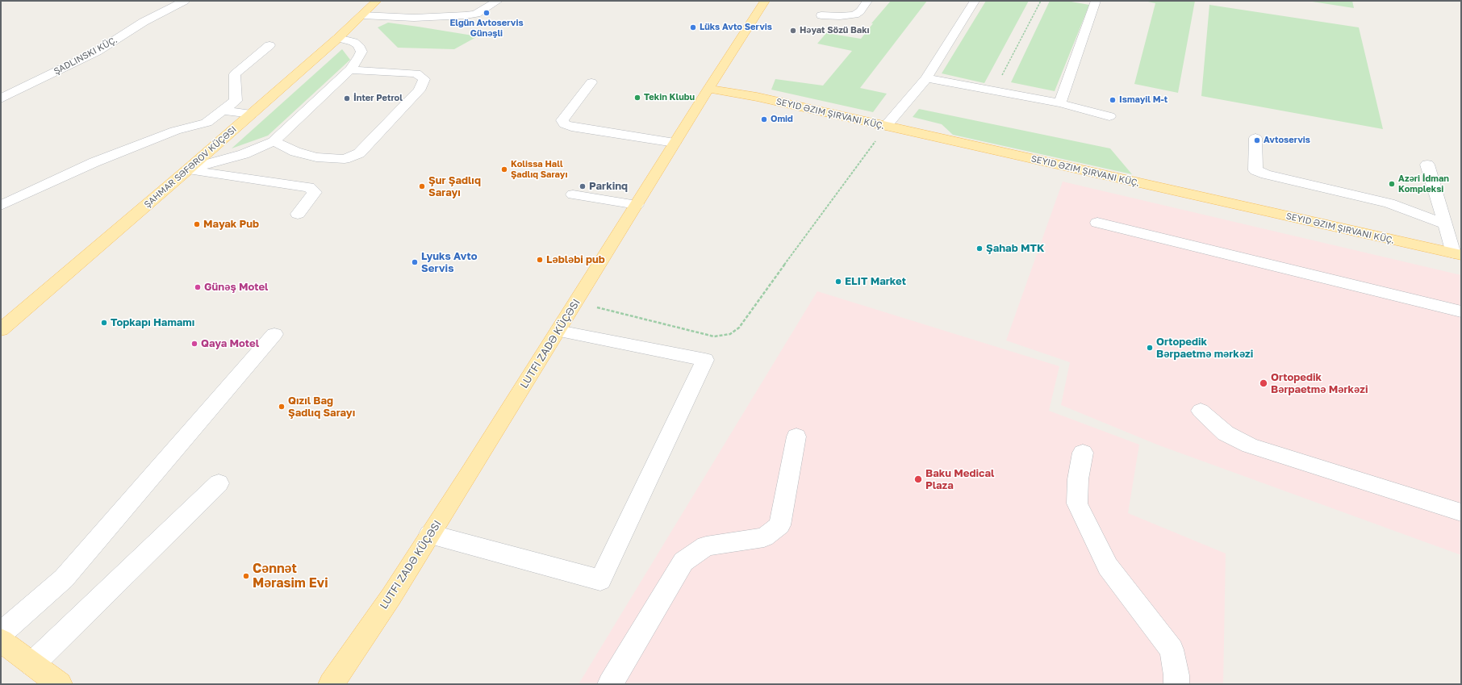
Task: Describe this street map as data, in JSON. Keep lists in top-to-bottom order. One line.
{"streets":{"main road":["SEYID ƏZIM ŞIRVANI KÜÇ.","ŞAHMAR SƏFƏROV KÜÇƏSI","LUTFI ZADƏ KÜÇƏSI"],"street":["ŞADLINSKI KÜÇ."]},"crossings":[["SEYID ƏZIM ŞIRVANI KÜÇ.","LUTFI ZADƏ KÜÇƏSI"]],"places":["Elgün Avtoservis Günəşli","Lüks Avto Servis","Həyat Sözü Bakı","Tekin Klubu","İnter Petrol","Ismayil M-t","Omid","Avtoservis","Kolissa Hall Şadlıq Sarayı","Azəri İdman Kompleksi","Şur Şadlıq Sarayı","Parkinq","Mayak Pub","Şahab MTK","Ləbləbi pub","Lyuks Avto Servis","ELIT Market","Günəş Motel","Topkapı Hamamı","Qaya Motel","Ortopedik Bərpaetmə mərkəzi","Ortopedik Bərpaetmə Mərkəzi","Qızıl Bağ Şadlıq Sarayı","Baku Medical Plaza","Cənnət Mərasim Evi"]}
